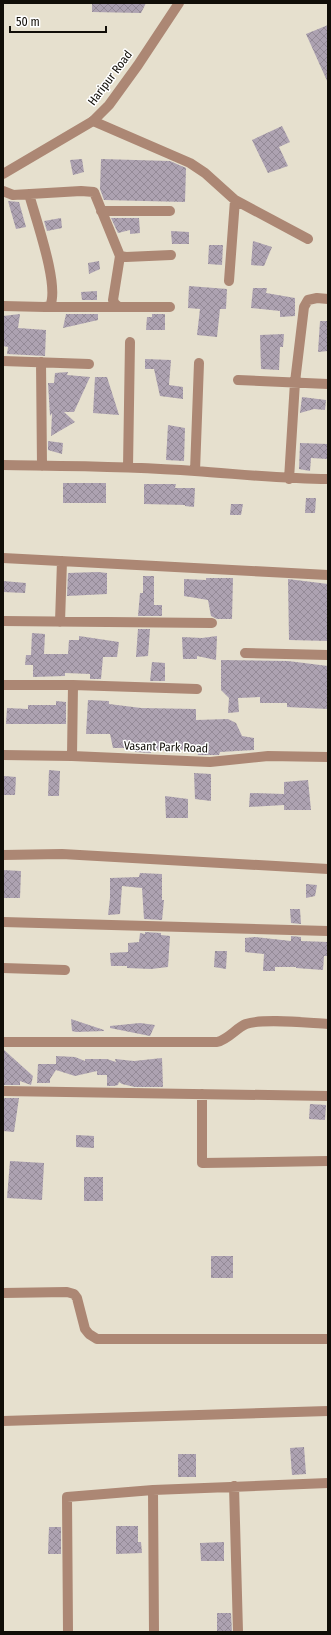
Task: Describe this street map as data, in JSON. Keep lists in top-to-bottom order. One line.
{"streets":{"street":["Haripur Road","Vasant Park Road"]},"scale_bar":"50 m"}
